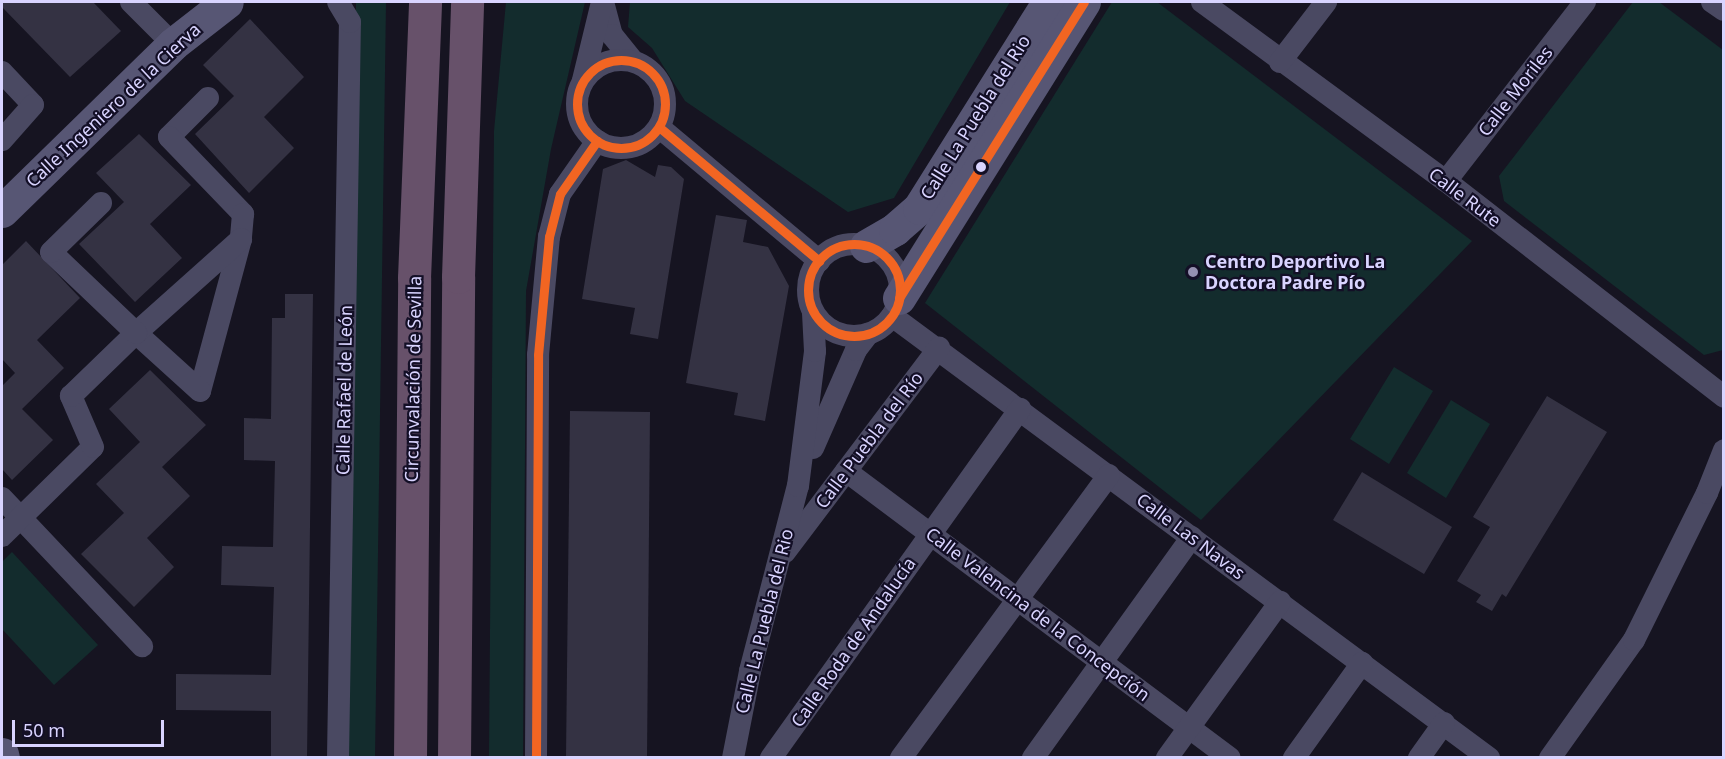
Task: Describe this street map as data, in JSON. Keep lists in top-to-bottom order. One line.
{"streets":{"highway":["Circunvalación de Sevilla"],"street":["Calle Moriles","Calle Ingeniero de la Cierva","Calle La Puebla del Rio","Calle Rute","Calle Rafael de León","Calle Puebla del Río","Calle Las Navas","Calle Valencina de la Concepción","Calle Roda de Andalucía"]},"crossings":[["Calle Moriles","Calle Rute"],["Calle La Puebla del Rio","Calle Puebla del Río"],["Calle La Puebla del Rio","Calle Las Navas"],["Calle Puebla del Río","Calle Las Navas"],["Calle Puebla del Río","Calle Valencina de la Concepción"],["Calle Las Navas","Calle Roda de Andalucía"],["Calle Valencina de la Concepción","Calle Roda de Andalucía"]],"places":["Centro Deportivo La Doctora Padre Pío"],"scale_bar":"50 m"}
